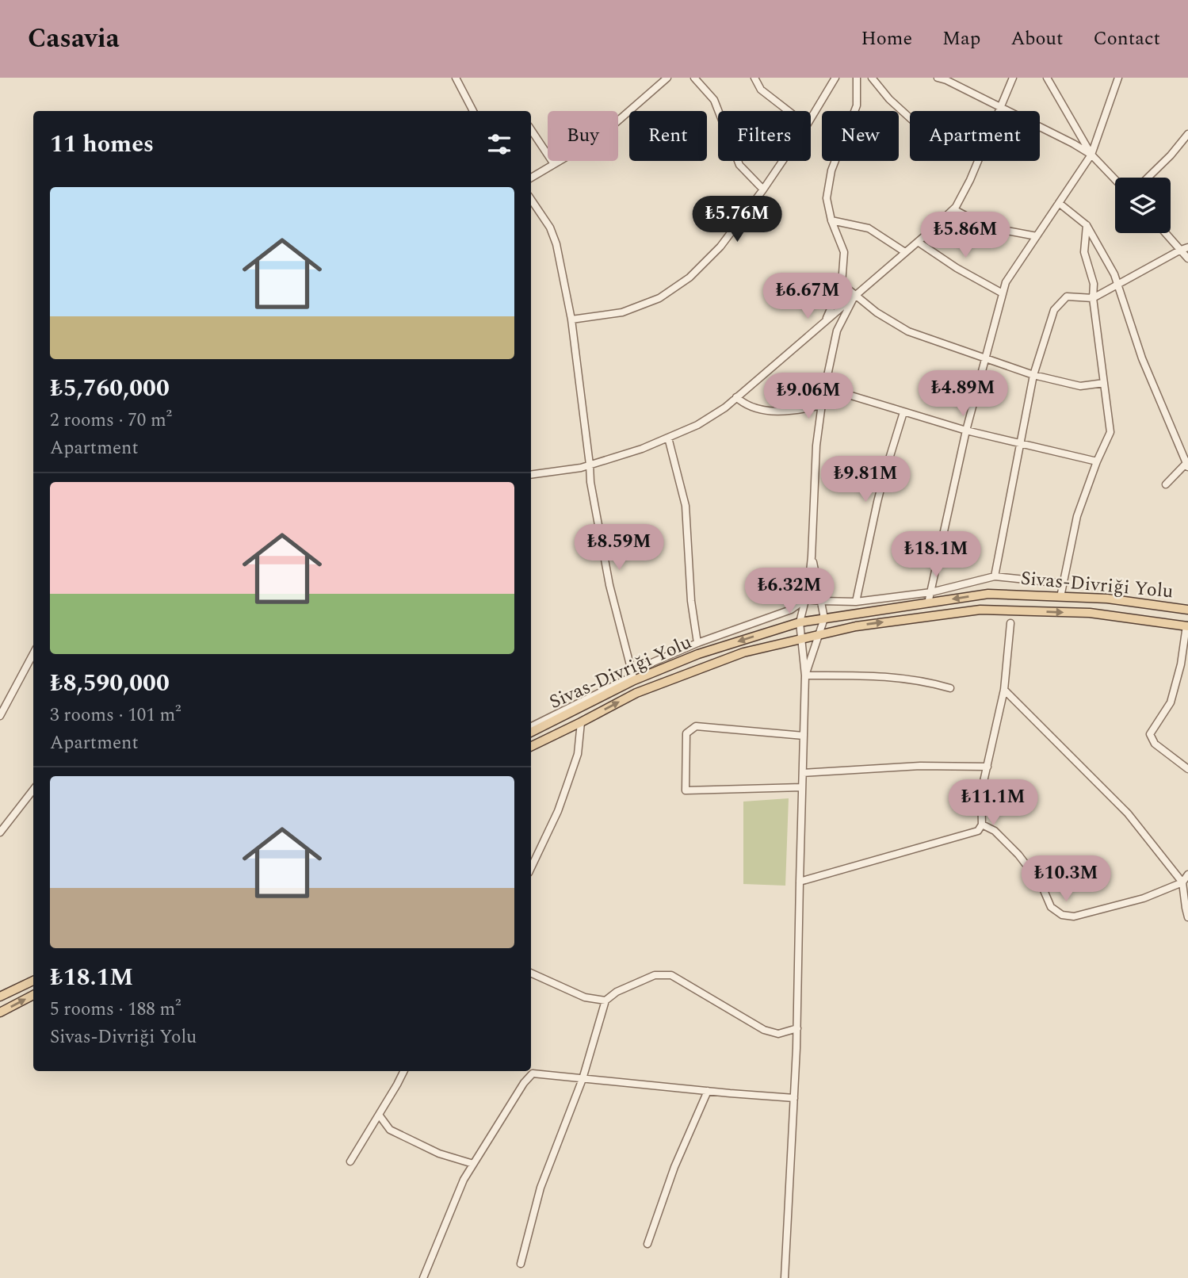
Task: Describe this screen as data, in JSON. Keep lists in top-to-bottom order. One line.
{"streets":{"main road":["Sivas-Divriği Yolu"]},"page":{"header":"Casavia","nav":["Home","Map","About","Contact"],"chip":["Buy","Rent","Filters","New","Apartment"],"heading":"11 homes","list":[{"name":"₺5,760,000","note":"2 rooms · 70 m² · Apartment"},{"name":"₺8,590,000","note":"3 rooms · 101 m² · Apartment"},{"name":"₺18.1M","note":"5 rooms · 188 m² · Sivas-Divriği Yolu"}],"price":["₺5.76M","₺5.86M","₺6.67M","₺4.89M","₺9.06M","₺9.81M","₺8.59M","₺18.1M","₺6.32M","₺11.1M","₺10.3M"]}}
